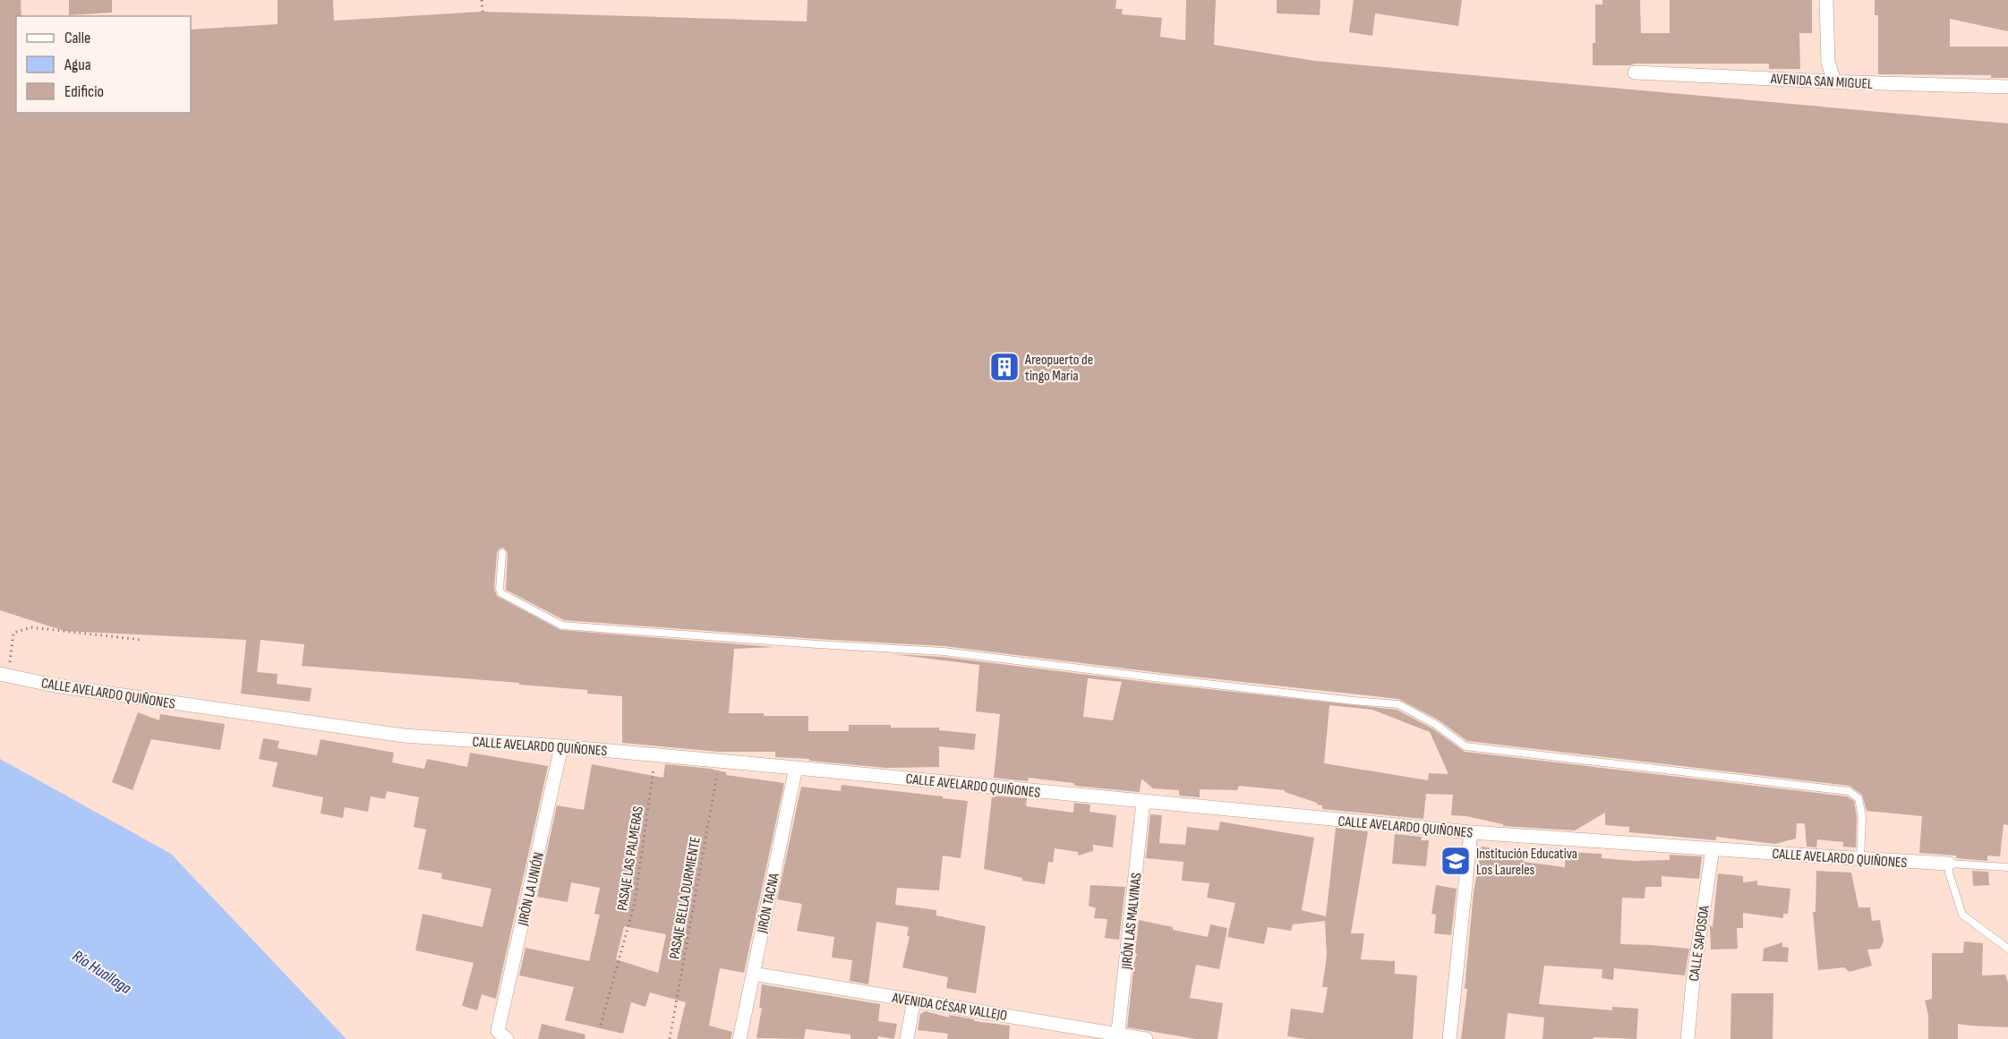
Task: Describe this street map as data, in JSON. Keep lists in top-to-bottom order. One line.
{"streets":{"street":["AVENIDA SAN MIGUEL","CALLE AVELARDO QUIÑONES","JIRÓN LA UNIÓN","JIRÓN TACNA","JIRÓN LAS MALVINAS","CALLE SAPOSOA","AVENIDA CÉSAR VALLEJO"],"path":["PASAJE LAS PALMERAS","PASAJE BELLA DURMIENTE"]},"crossings":[["CALLE AVELARDO QUIÑONES","PASAJE LAS PALMERAS"],["CALLE AVELARDO QUIÑONES","JIRÓN LA UNIÓN"],["CALLE AVELARDO QUIÑONES","PASAJE BELLA DURMIENTE"],["CALLE AVELARDO QUIÑONES","JIRÓN TACNA"],["CALLE AVELARDO QUIÑONES","JIRÓN LAS MALVINAS"],["CALLE AVELARDO QUIÑONES","CALLE SAPOSOA"],["JIRÓN TACNA","AVENIDA CÉSAR VALLEJO"],["JIRÓN LAS MALVINAS","AVENIDA CÉSAR VALLEJO"]],"water":["Río Huallaga"],"places":{"building":["Areopuerto de tingo Maria"],"school or university":["Institución Educativa Los Laureles"]},"legend":["Calle","Agua","Edificio"]}
